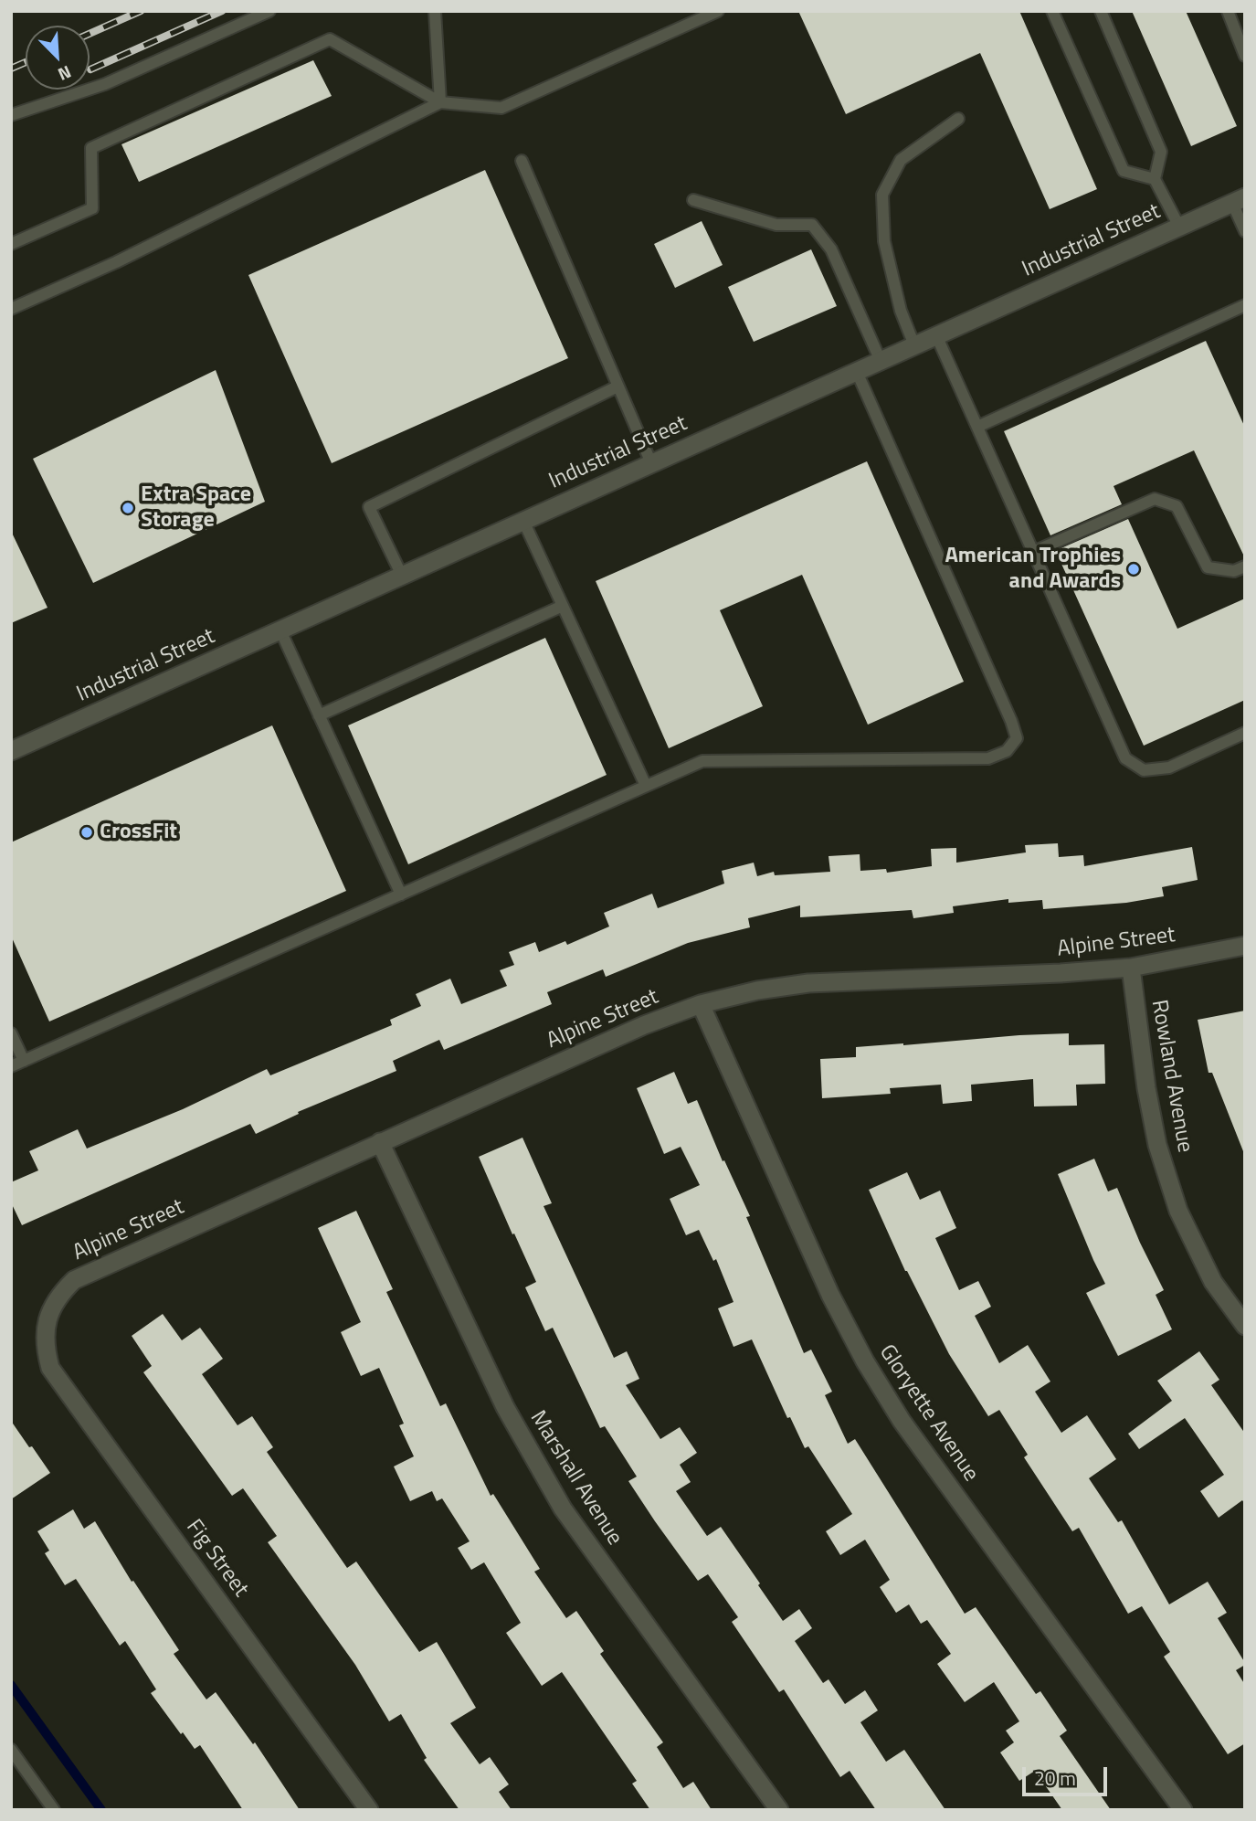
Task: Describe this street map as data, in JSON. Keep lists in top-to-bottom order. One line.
{"streets":{"street":["Industrial Street","Alpine Street","Rowland Avenue","Gloryette Avenue","Marshall Avenue","Fig Street"]},"crossings":[["Alpine Street","Rowland Avenue"],["Alpine Street","Gloryette Avenue"],["Alpine Street","Marshall Avenue"],["Alpine Street","Fig Street"]],"places":["Extra Space Storage","American Trophies and Awards","CrossFit"],"scale_bar":"20 m","north":"bottom right"}
